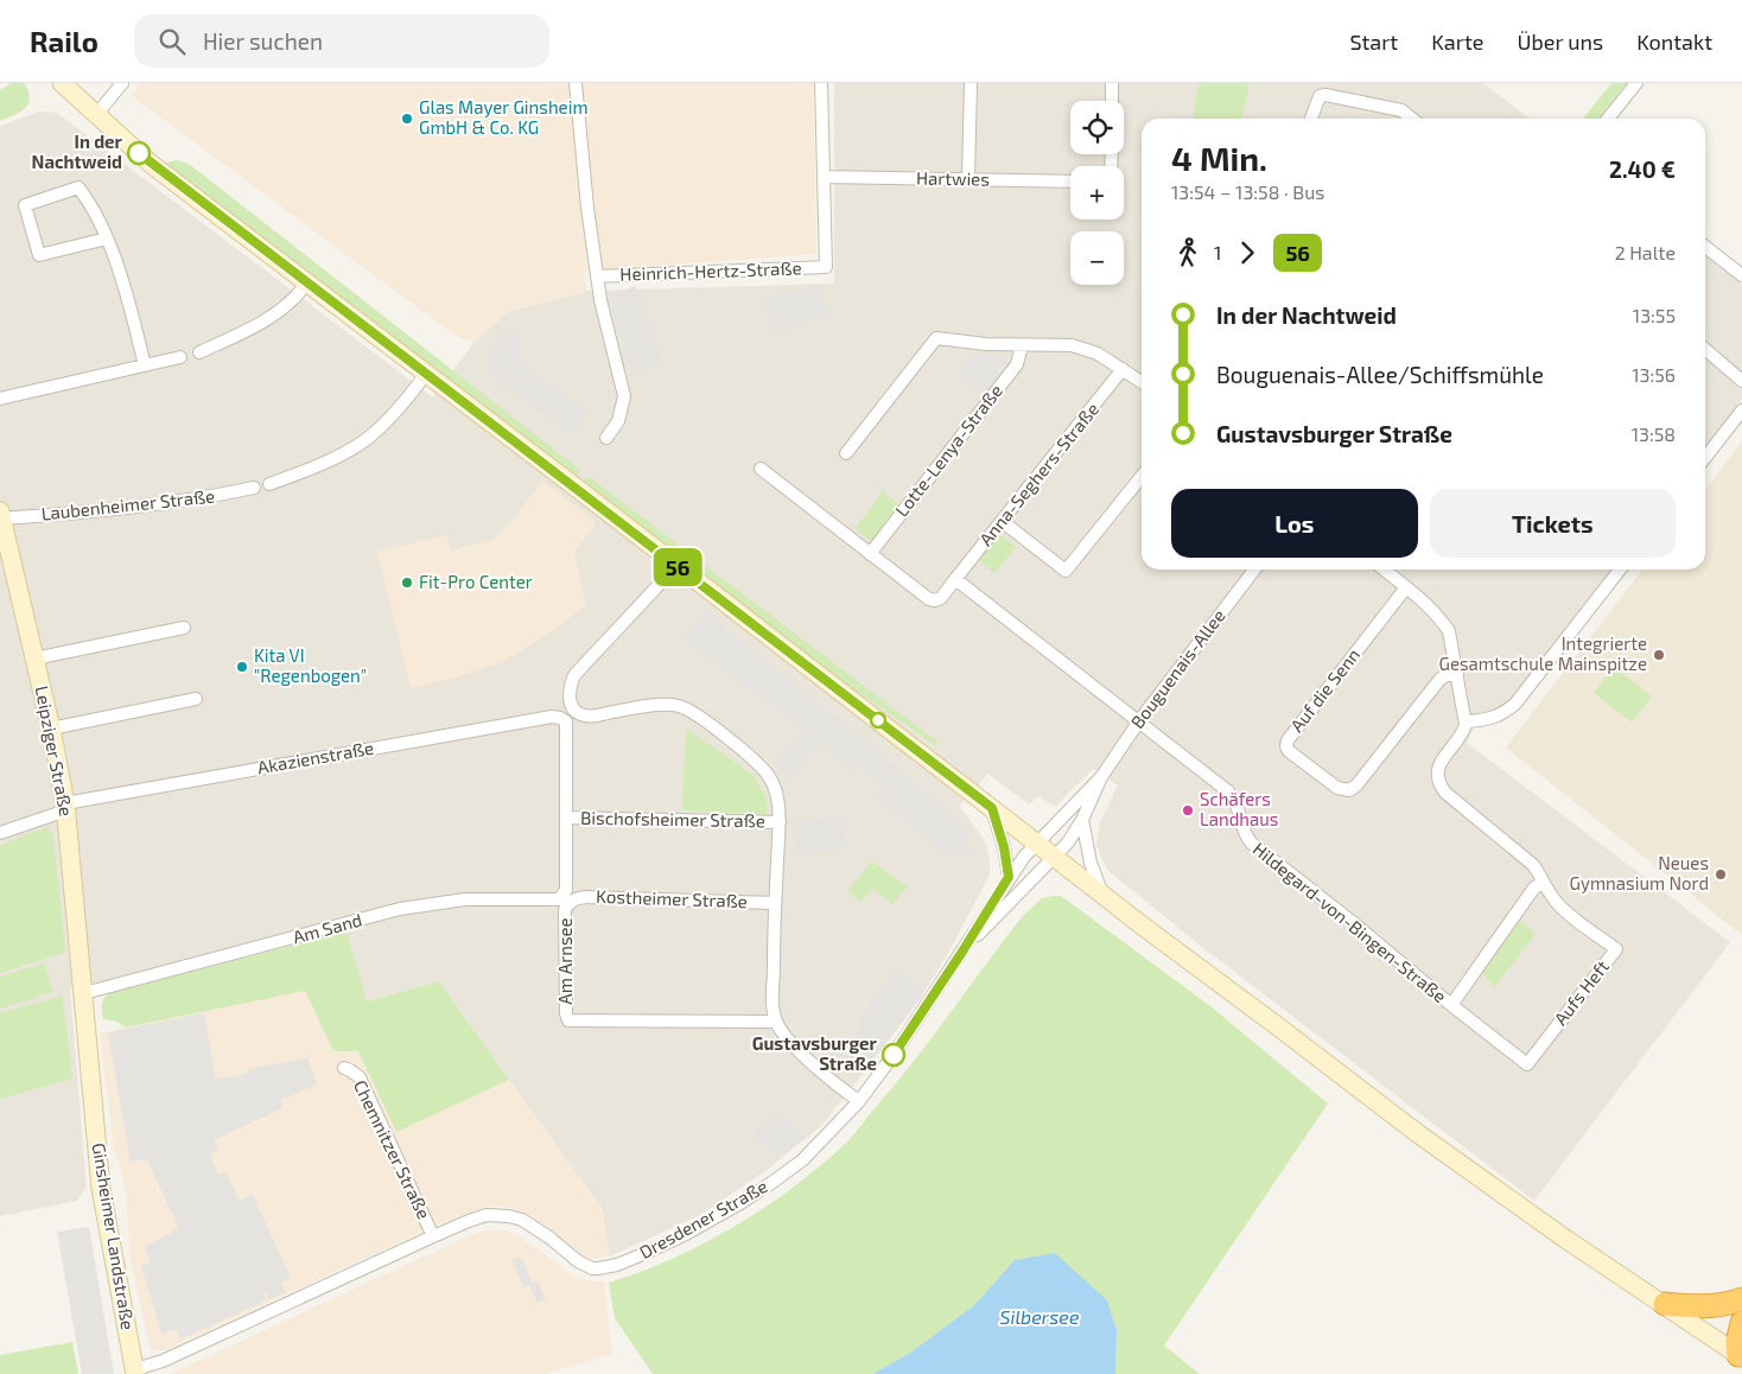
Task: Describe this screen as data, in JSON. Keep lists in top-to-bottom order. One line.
{"streets":{"main road":["Leipziger Straße","Ginsheimer Landstraße"],"street":["Hartwies","Heinrich-Hertz-Straße","Lotte-Lenya-Straße","Anna-Seghers-Straße","Laubenheimer Straße","Bouguenais-Allee","Auf die Senn","Akazienstraße","Bischofsheimer Straße","Kostheimer Straße","Hildegard-von-Bingen-Straße","Am Sand","Am Arnsee","Aufs Heft","Chemnitzer Straße","Dresdener Straße"]},"crossings":[["Hartwies","Heinrich-Hertz-Straße"],["Lotte-Lenya-Straße","Anna-Seghers-Straße"],["Anna-Seghers-Straße","Hildegard-von-Bingen-Straße"],["Laubenheimer Straße","Leipziger Straße"],["Bouguenais-Allee","Hildegard-von-Bingen-Straße"],["Bouguenais-Allee","Dresdener Straße"],["Leipziger Straße","Akazienstraße"],["Leipziger Straße","Am Sand"],["Leipziger Straße","Ginsheimer Landstraße"],["Akazienstraße","Bischofsheimer Straße"],["Akazienstraße","Am Sand"],["Bischofsheimer Straße","Am Sand"],["Kostheimer Straße","Am Arnsee"],["Hildegard-von-Bingen-Straße","Aufs Heft"],["Am Sand","Ginsheimer Landstraße"],["Chemnitzer Straße","Dresdener Straße"],["Dresdener Straße","Ginsheimer Landstraße"]],"water":["Silbersee"],"places":["Glas Mayer Ginsheim GmbH & Co. KG","In der Nachtweid","Fit-Pro Center","Integrierte Gesamtschule Mainspitze","Kita VI \"Regenbogen\"","Schäfers Landhaus","Neues Gymnasium Nord","Gustavsburger Straße"],"lines":["bus line 56"],"page":{"header":"Railo","search":"Hier suchen","nav":["Start","Karte","Über uns","Kontakt"],"on_map":"56","map_buttons":["+","−"],"heading":["4 Min.","13:54 – 13:58 · Bus","2.40 €"],"legs":["1","56","2 Halte"],"list":[{"name":"In der Nachtweid","value":"13:55"},{"name":"Bouguenais-Allee/Schiffsmühle","value":"13:56"},{"name":"Gustavsburger Straße","value":"13:58"}],"buttons":["Los","Tickets"]}}
